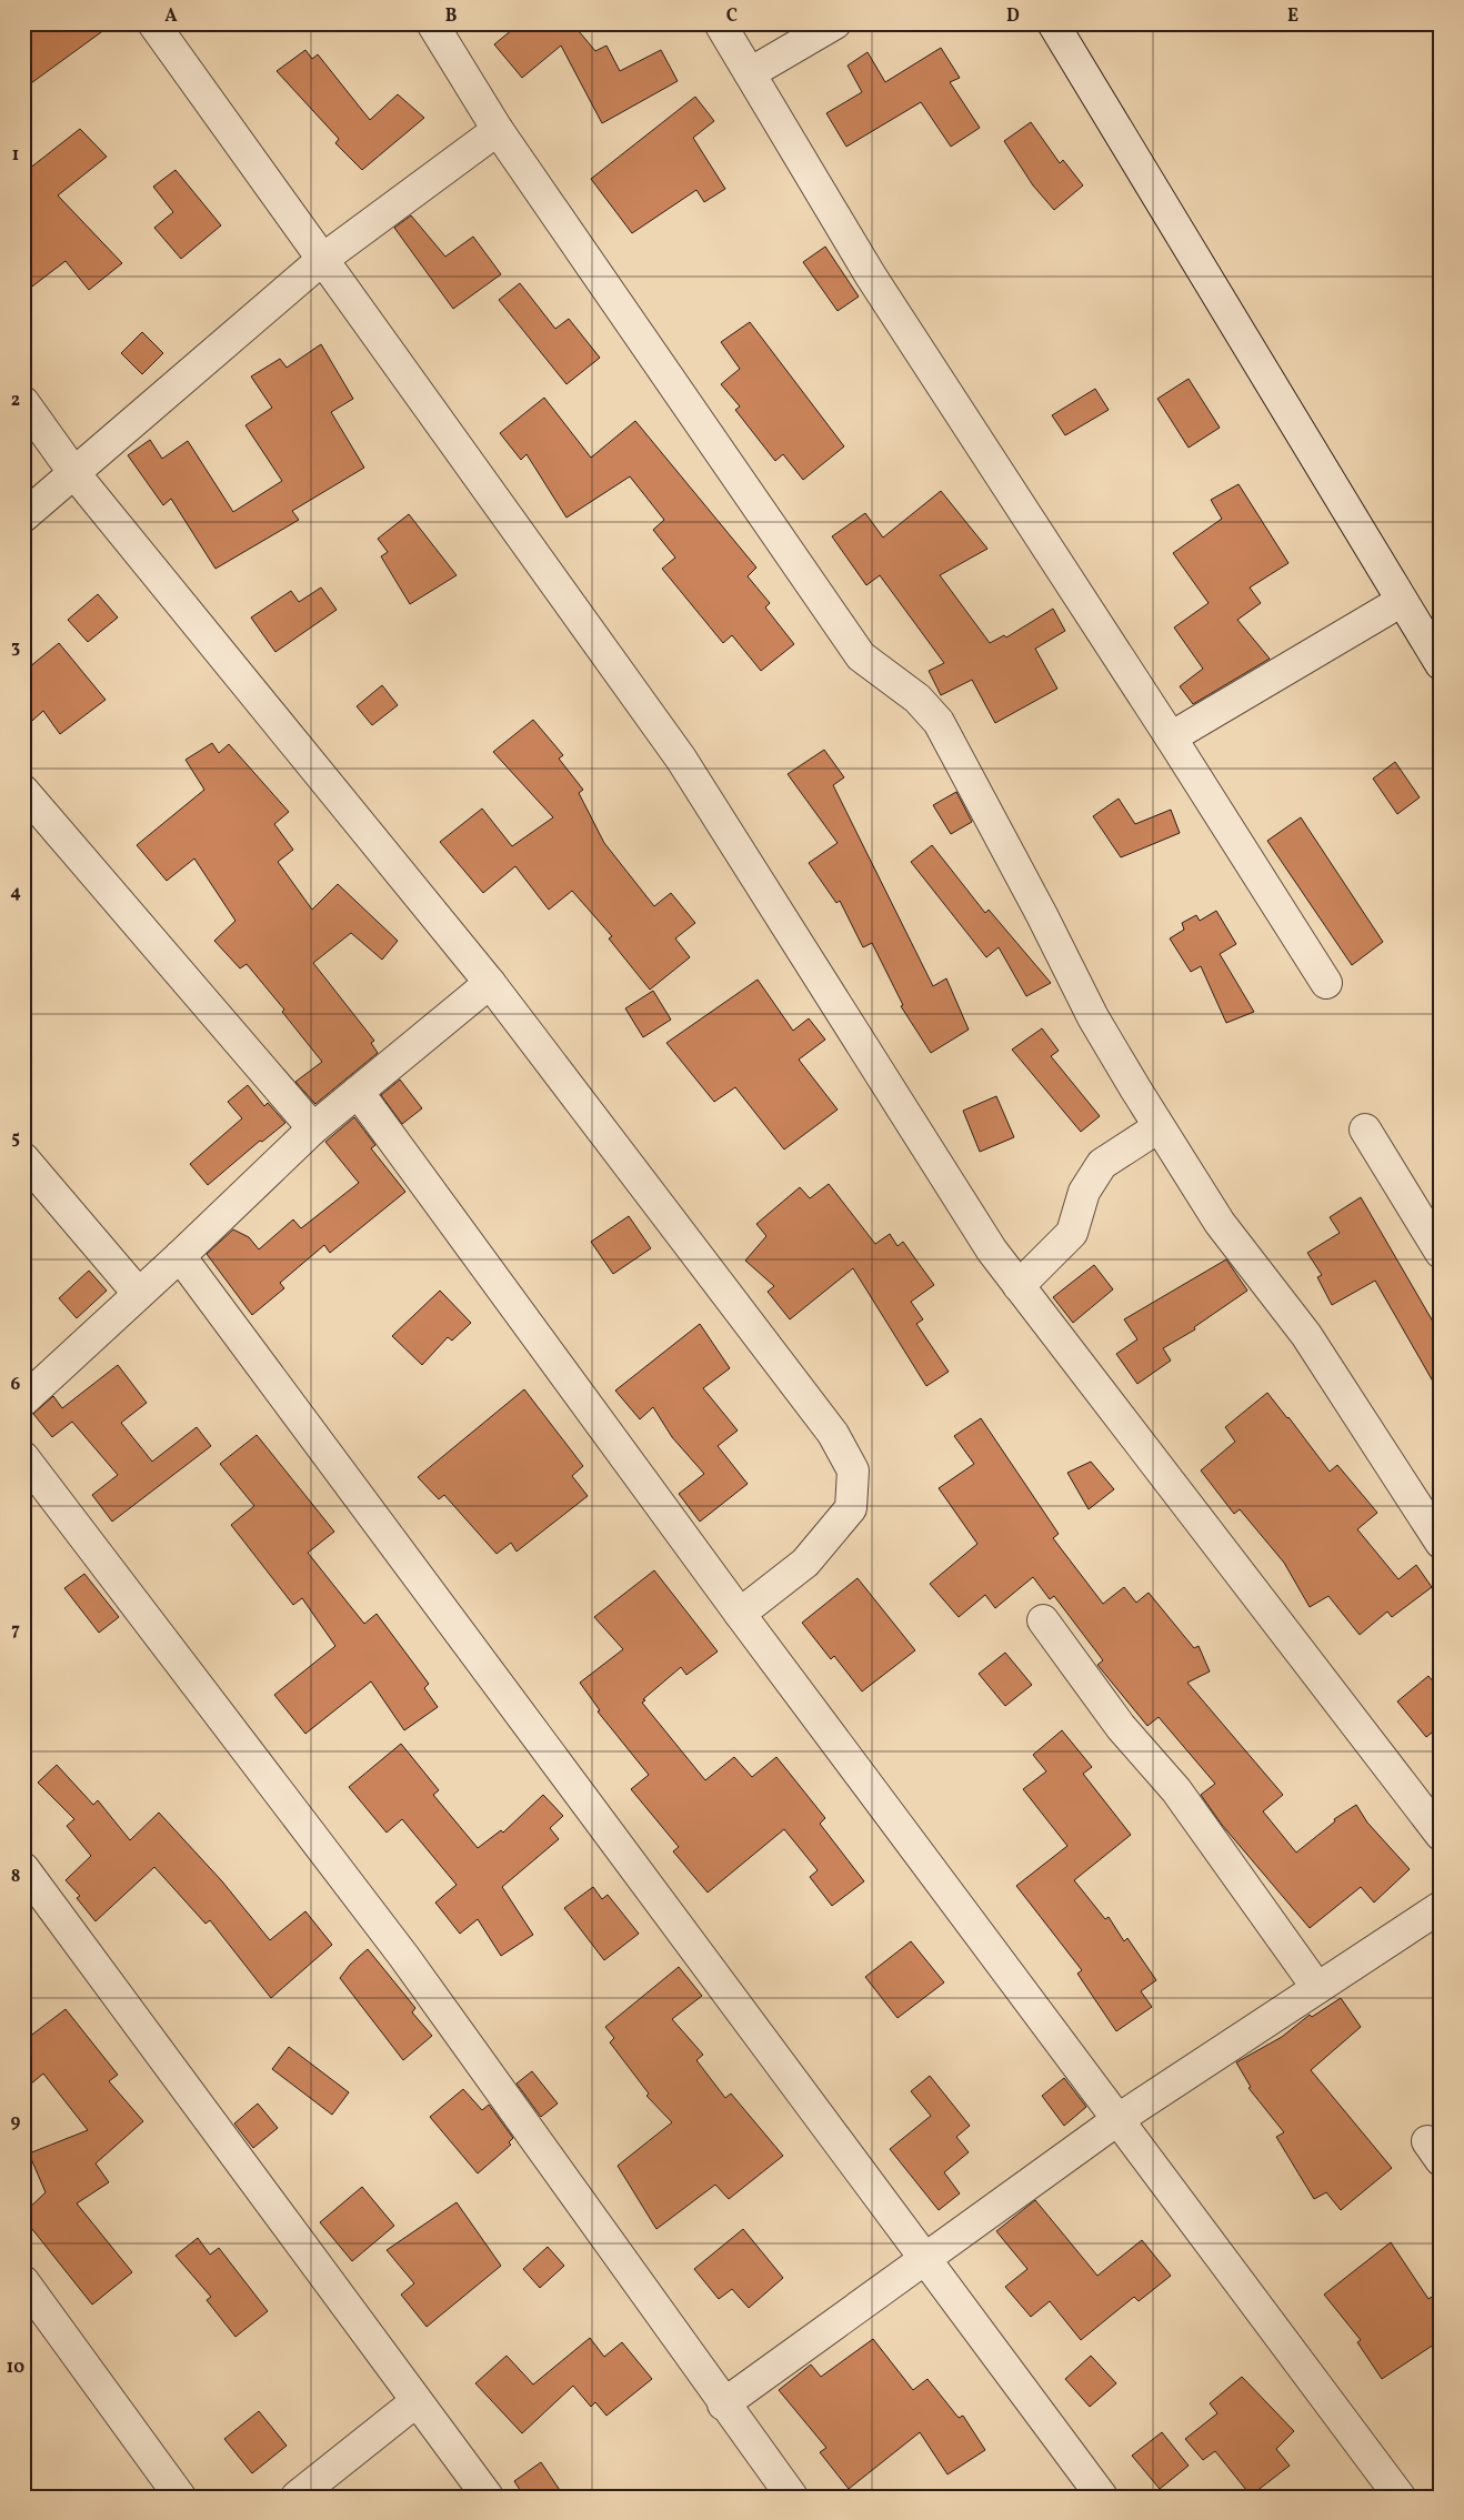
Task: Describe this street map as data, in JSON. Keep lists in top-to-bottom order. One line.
{"grid":{"columns":["A","B","C","D","E"],"rows":["1","2","3","4","5","6","7","8","9","10"]}}
